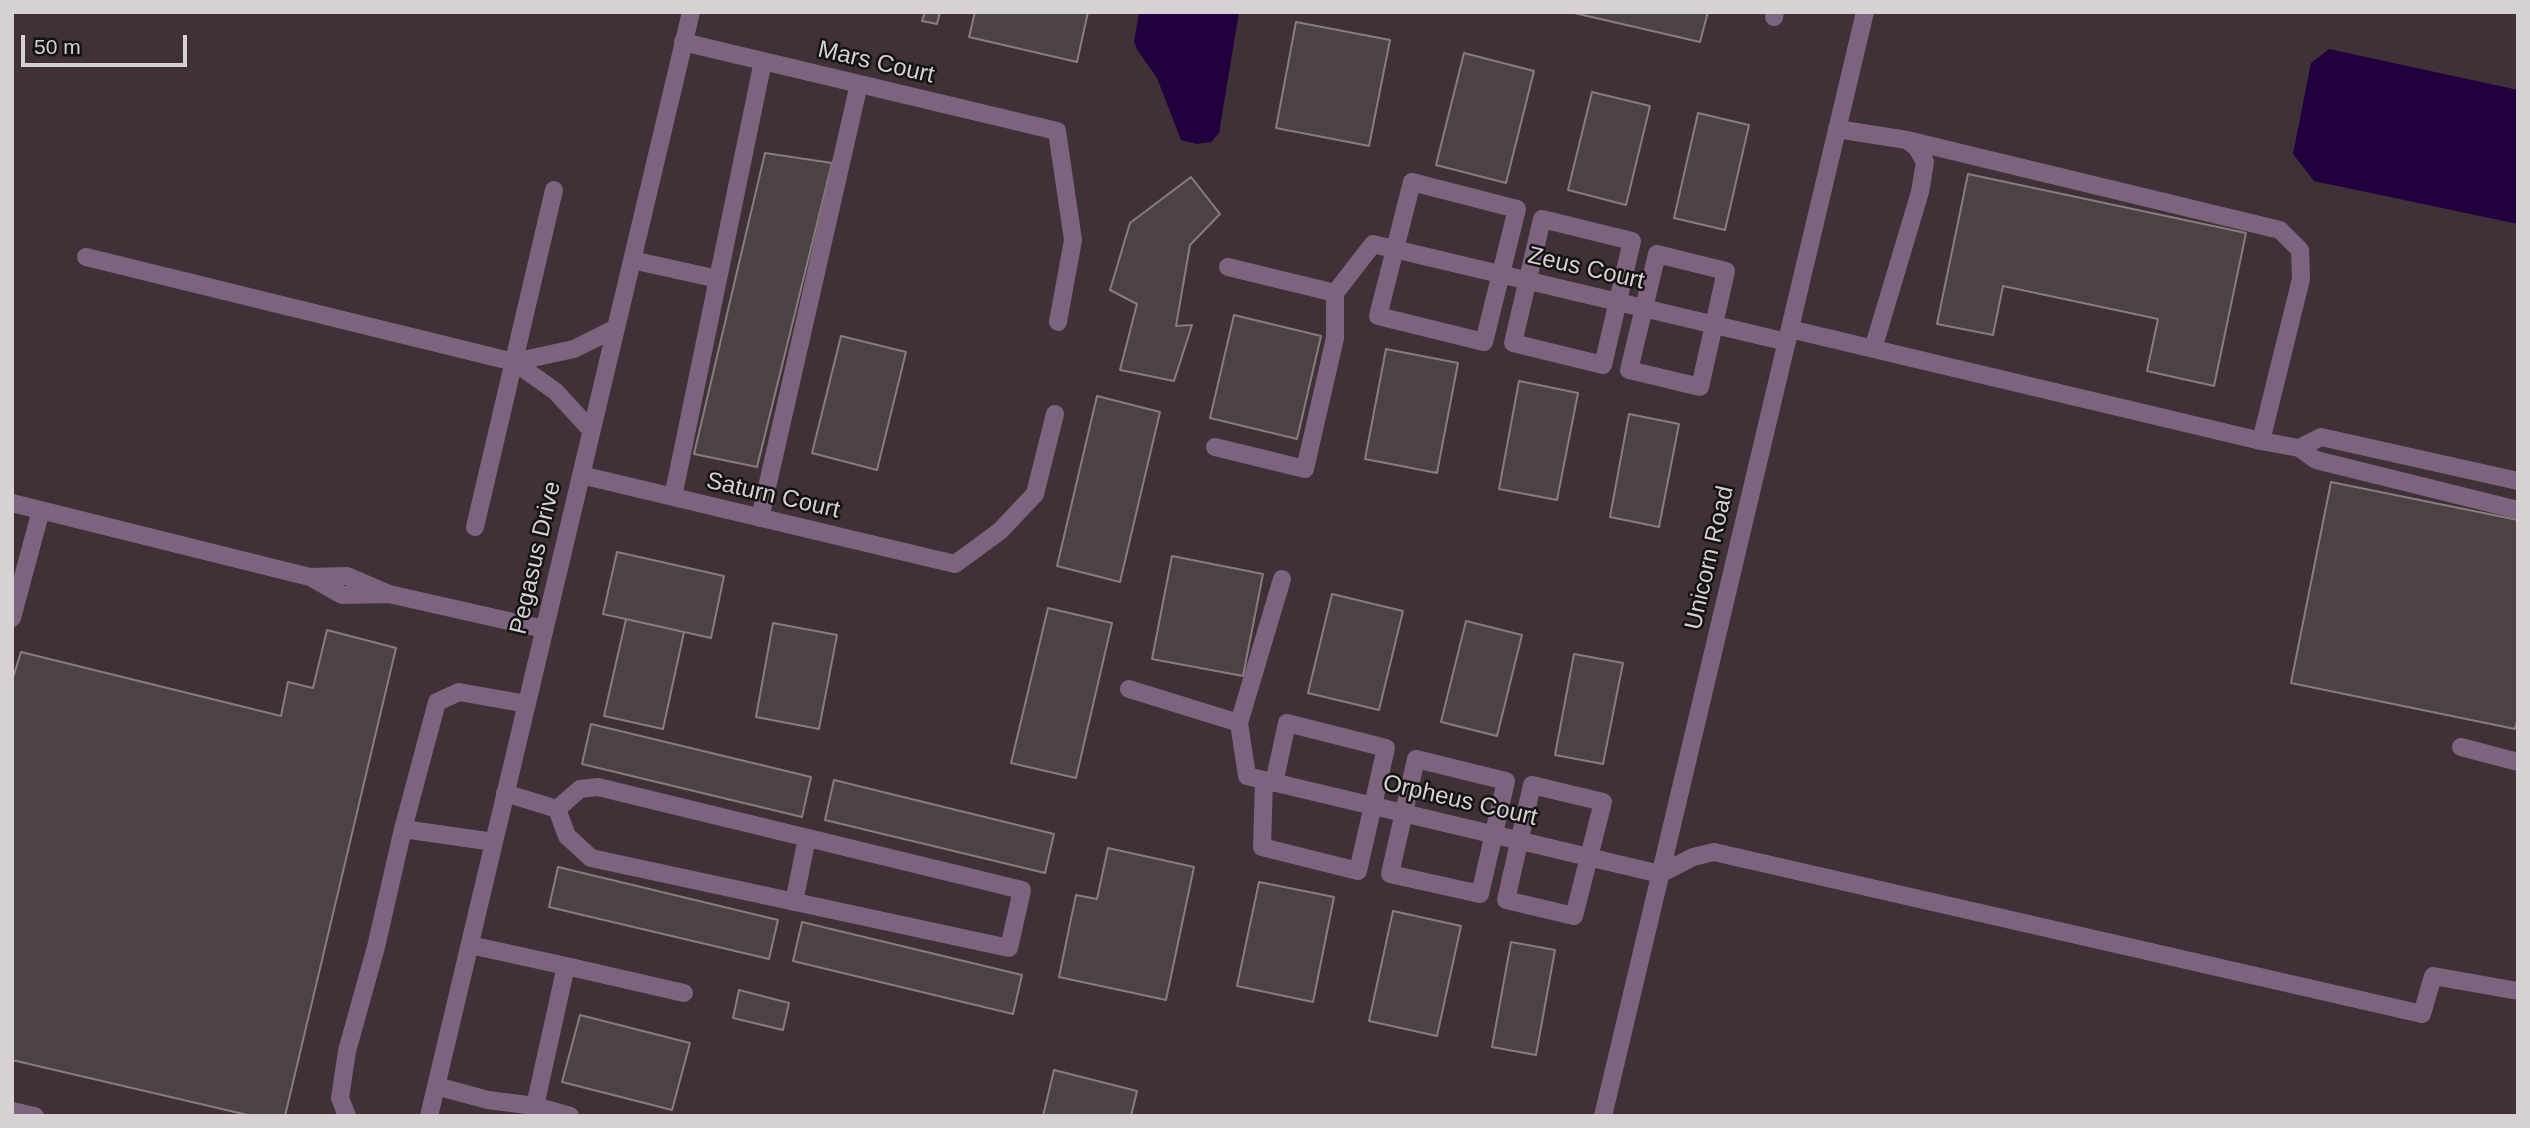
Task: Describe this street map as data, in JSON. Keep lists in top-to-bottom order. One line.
{"streets":{"street":["Mars Court","Zeus Court","Saturn Court","Pegasus Drive","Unicorn Road","Orpheus Court"]},"crossings":[["Mars Court","Pegasus Drive"],["Zeus Court","Unicorn Road"],["Saturn Court","Pegasus Drive"],["Unicorn Road","Orpheus Court"]],"scale_bar":"50 m"}
